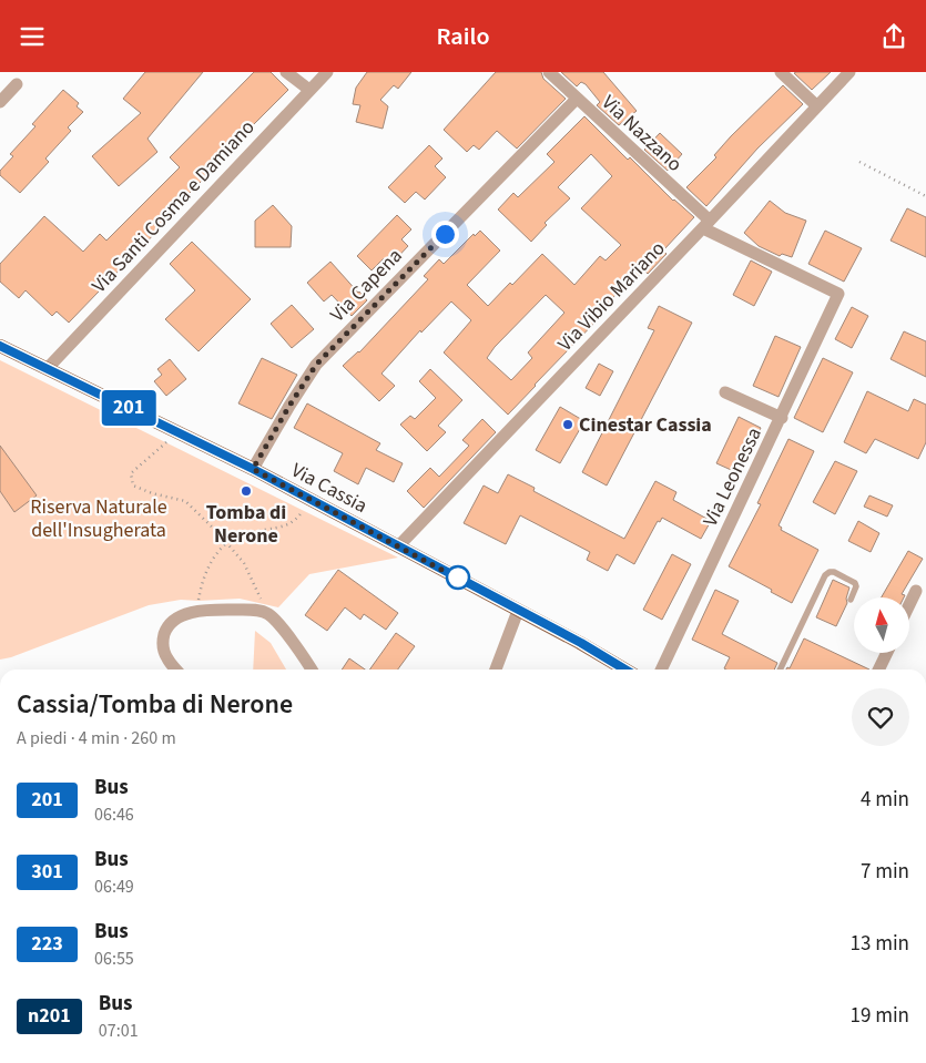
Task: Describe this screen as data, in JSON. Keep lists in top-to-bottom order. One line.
{"streets":{"main road":["Via Cassia"],"street":["Via Nazzano","Via Santi Cosma e Damiano","Via Capena","Via Vibio Mariano","Via Leonessa"]},"crossings":[["Via Nazzano","Via Capena"],["Via Nazzano","Via Vibio Mariano"],["Via Nazzano","Via Leonessa"],["Via Santi Cosma e Damiano","Via Cassia"],["Via Capena","Via Cassia"],["Via Vibio Mariano","Via Cassia"]],"parks":["Riserva Naturale dell'Insugherata"],"places":["Cinestar Cassia","Tomba di Nerone"],"lines":["bus line 201"],"north":"top","page":{"header":"Railo","on_map":"201","heading":["Cassia/Tomba di Nerone","A piedi · 4 min · 260 m"],"list":[{"mark":"201","name":"Bus","note":"06:46","value":"4 min"},{"mark":"301","name":"Bus","note":"06:49","value":"7 min"},{"mark":"223","name":"Bus","note":"06:55","value":"13 min"},{"mark":"n201","name":"Bus","note":"07:01","value":"19 min"}]}}
